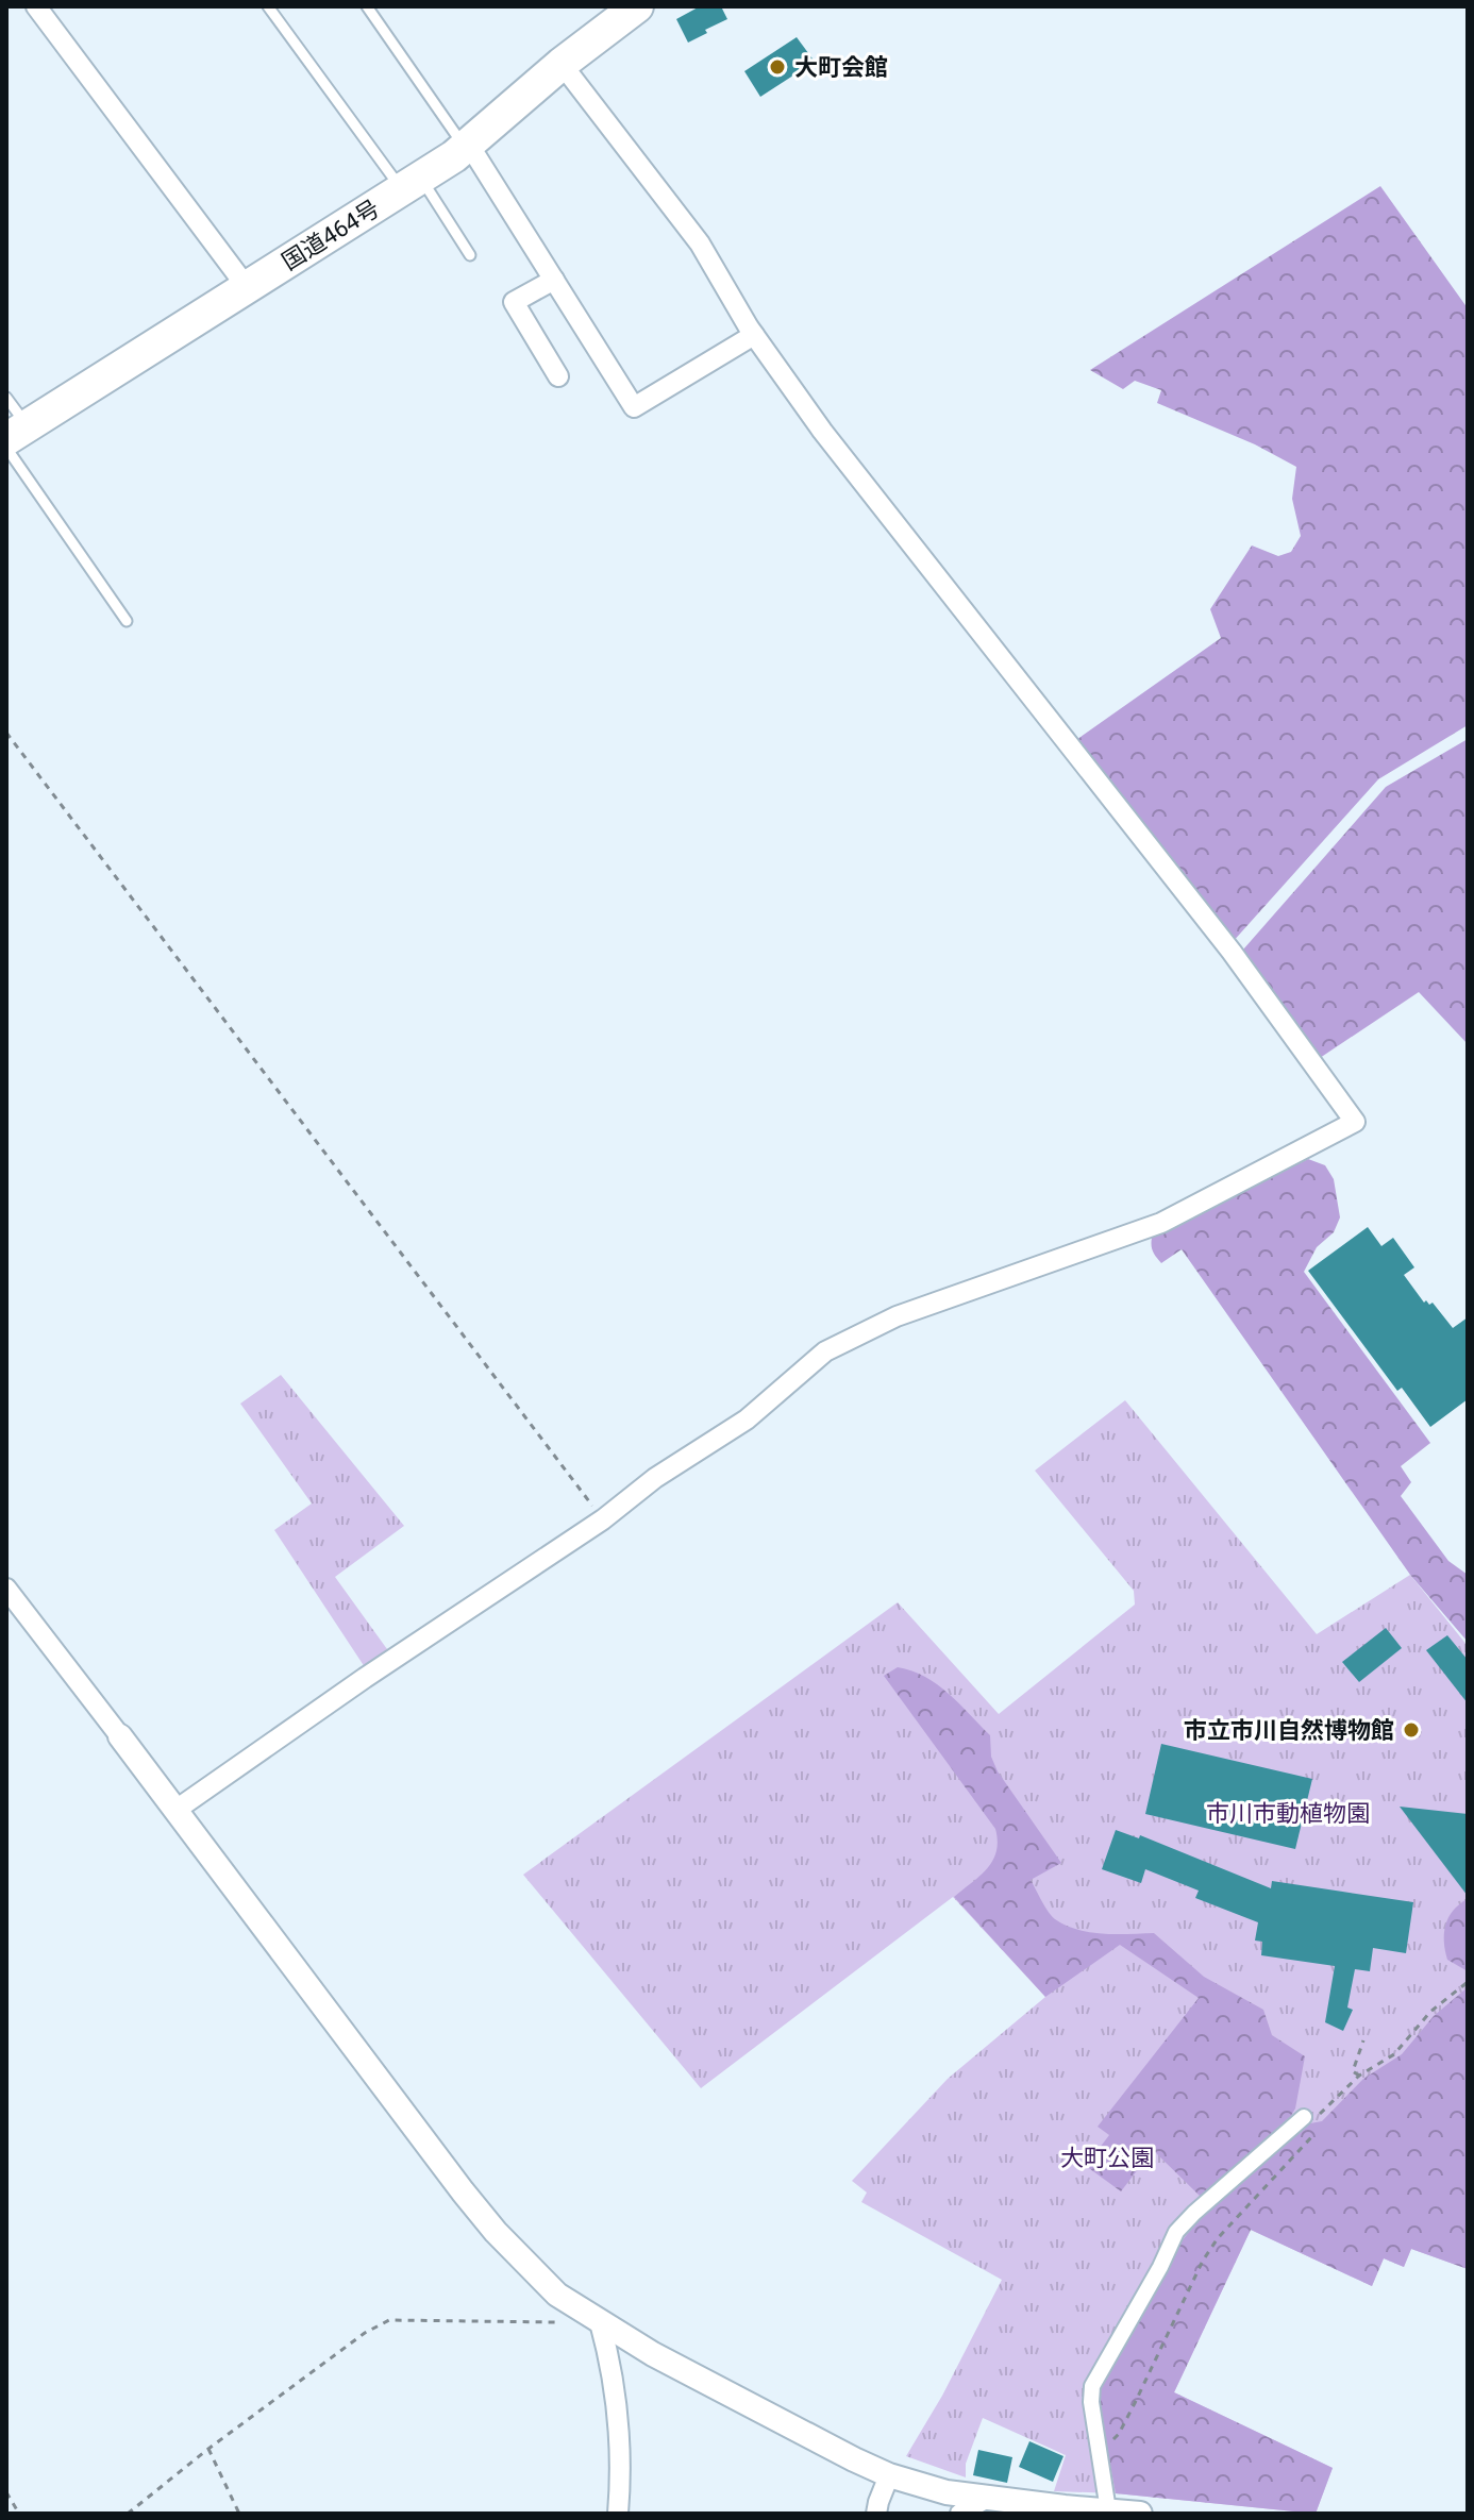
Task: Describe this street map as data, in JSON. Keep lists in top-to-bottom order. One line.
{"streets":{"highway":["国道464号"]},"parks":["市川市動植物園","大町公園"],"places":["大町会館","市立市川自然博物館"]}
